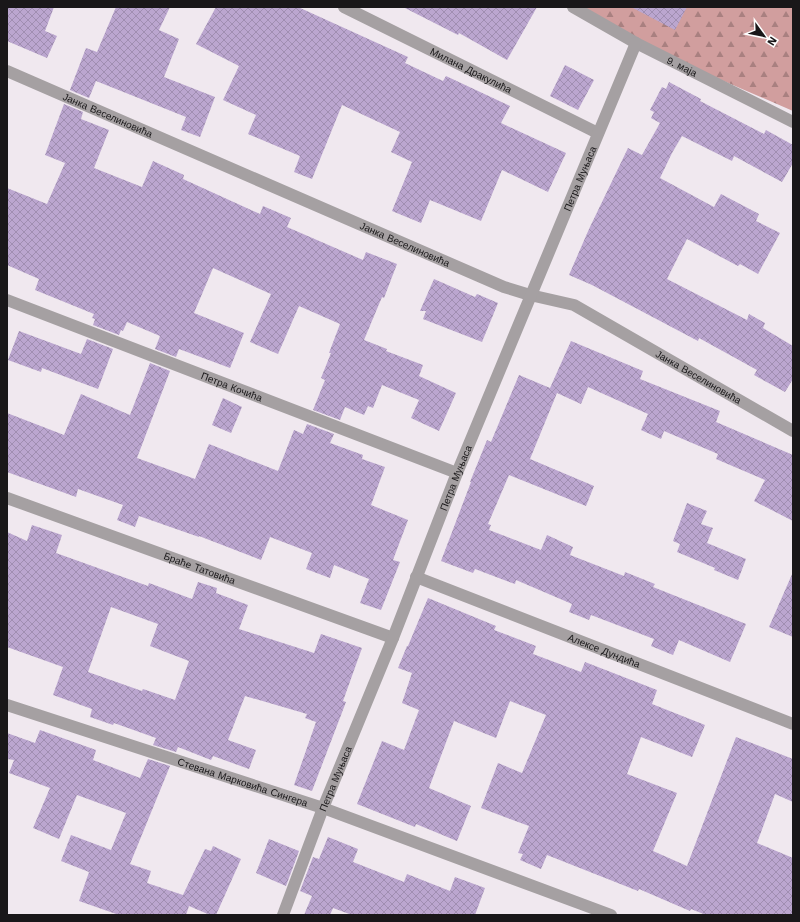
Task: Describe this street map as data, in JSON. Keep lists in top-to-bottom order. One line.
{"streets":{"street":["9. маја","Милана Дракулића","Јанка Веселиновића","Петра Муњаса","Петра Кочића","Браће Татовића","Алексе Дундића","Стевана Марковића Сингера"]},"crossings":[["9. маја","Петра Муњаса"],["Милана Дракулића","Петра Муњаса"],["Јанка Веселиновића","Петра Муњаса"],["Петра Муњаса","Петра Кочића"],["Петра Муњаса","Браће Татовића"],["Петра Муњаса","Алексе Дундића"],["Петра Муњаса","Стевана Марковића Сингера"]],"north":"bottom right"}
